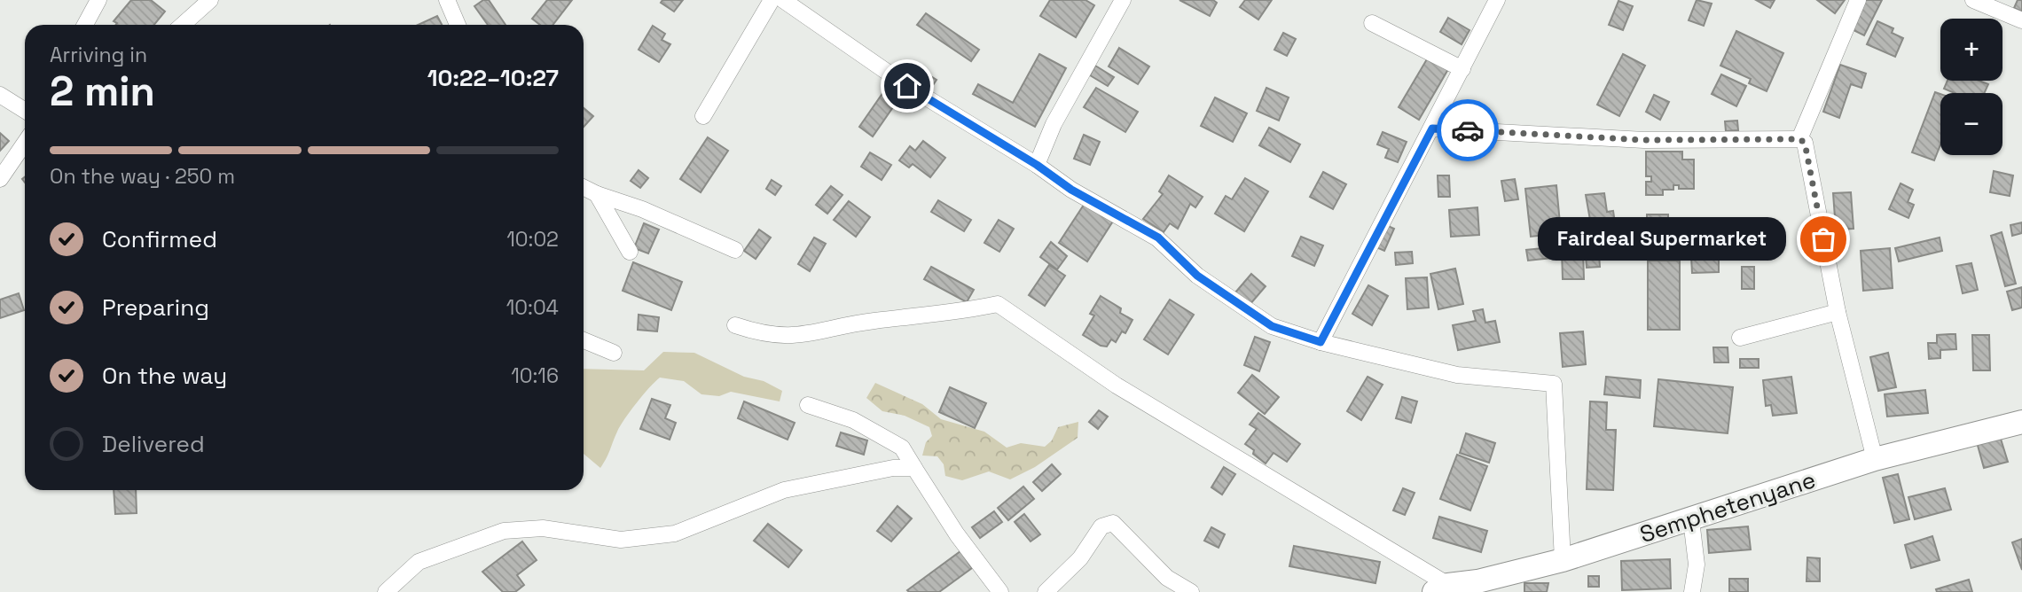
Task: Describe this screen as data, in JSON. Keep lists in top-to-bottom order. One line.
{"streets":{"main road":["Semphetenyane"]},"places":["Fairdeal Supermarket"],"page":{"map_buttons":["+","−"],"heading":["2 min","Arriving in","10:22–10:27"],"bar":"On the way · 250 m","list":[["Confirmed","10:02"],["Preparing","10:04"],["On the way","10:16"],"Delivered"],"bubble":"Fairdeal Supermarket"}}
